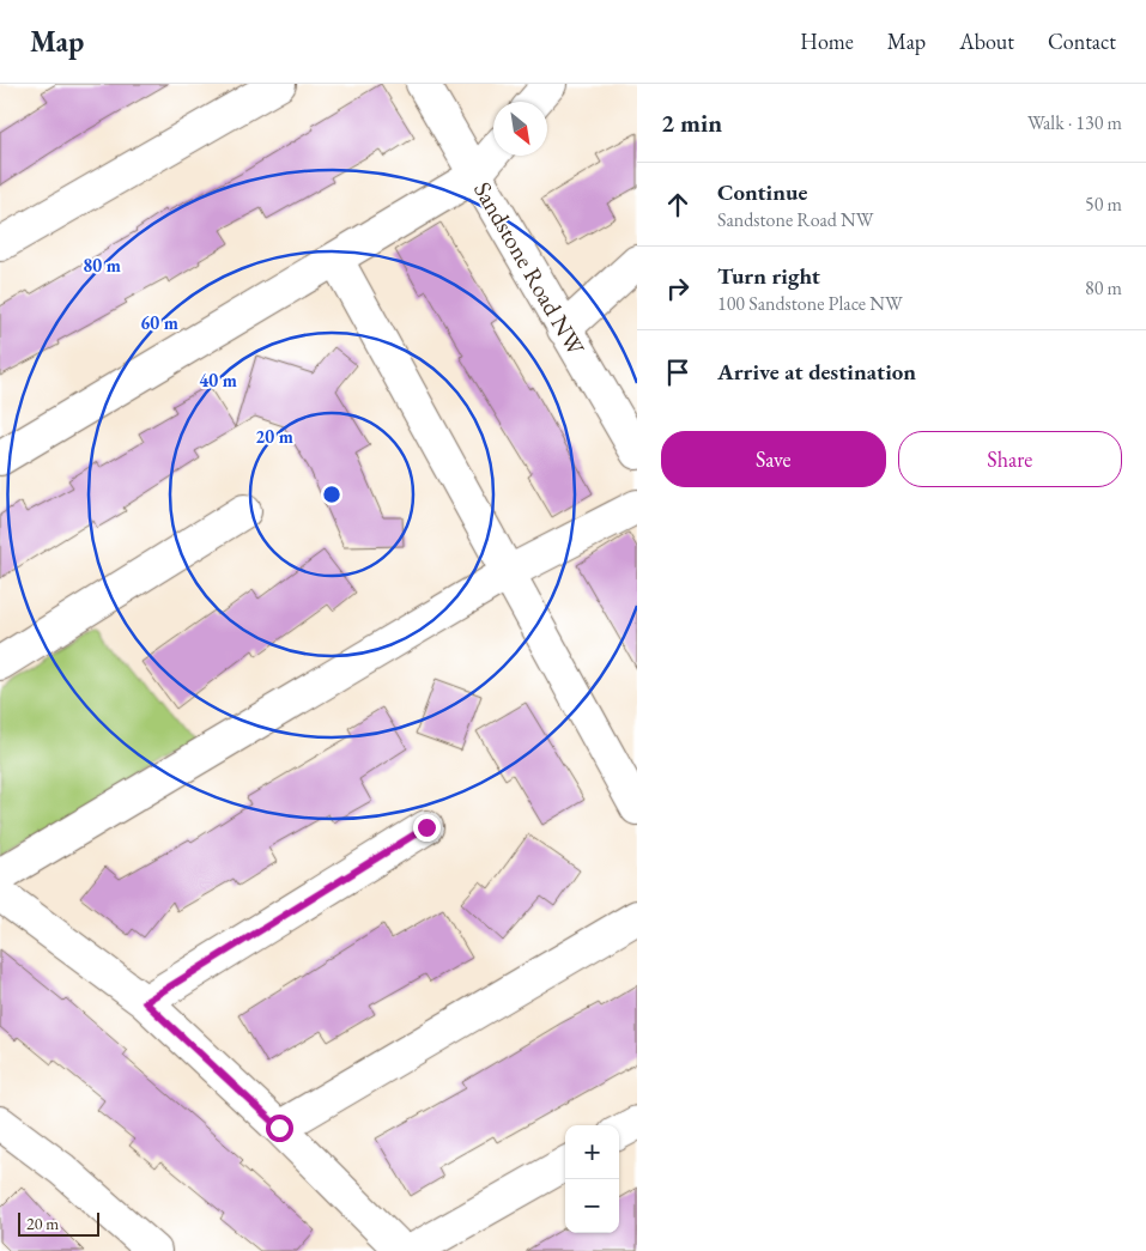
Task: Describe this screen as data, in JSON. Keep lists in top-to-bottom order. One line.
{"streets":{"street":["Sandstone Road NW"]},"scale_bar":"20 m","north":"bottom right","page":{"header":"Map","nav":["Home","Map","About","Contact"],"heading":["2 min","Walk · 130 m"],"list":[["Continue","Sandstone Road NW","50 m"],["Turn right","100 Sandstone Place NW","80 m"],"Arrive at destination"],"buttons":["Save","Share"],"map_buttons":["+","−"],"scale":"20 m"},"rings":["80 m","60 m","40 m","20 m"]}
